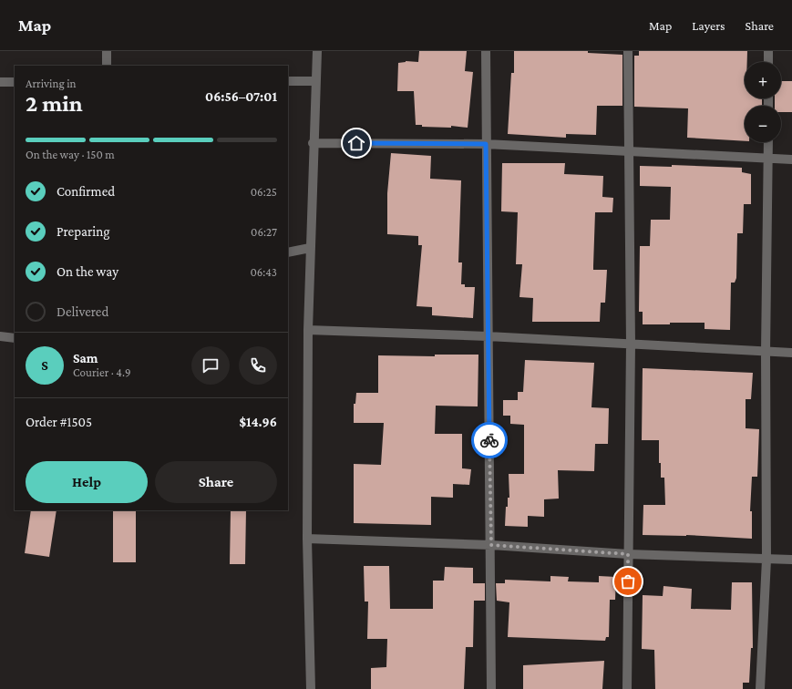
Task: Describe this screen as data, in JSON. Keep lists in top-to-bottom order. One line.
{"page":{"header":"Map","nav":["Map","Layers","Share"],"map_buttons":["+","−"],"heading":["2 min","Arriving in","06:56–07:01"],"panel":["Sam","Courier · 4.9","Order #1505","$14.96"],"bar":"On the way · 150 m","list":[["Confirmed","06:25"],["Preparing","06:27"],["On the way","06:43"],"Delivered"],"round":"S","buttons":["Help","Share"]}}
